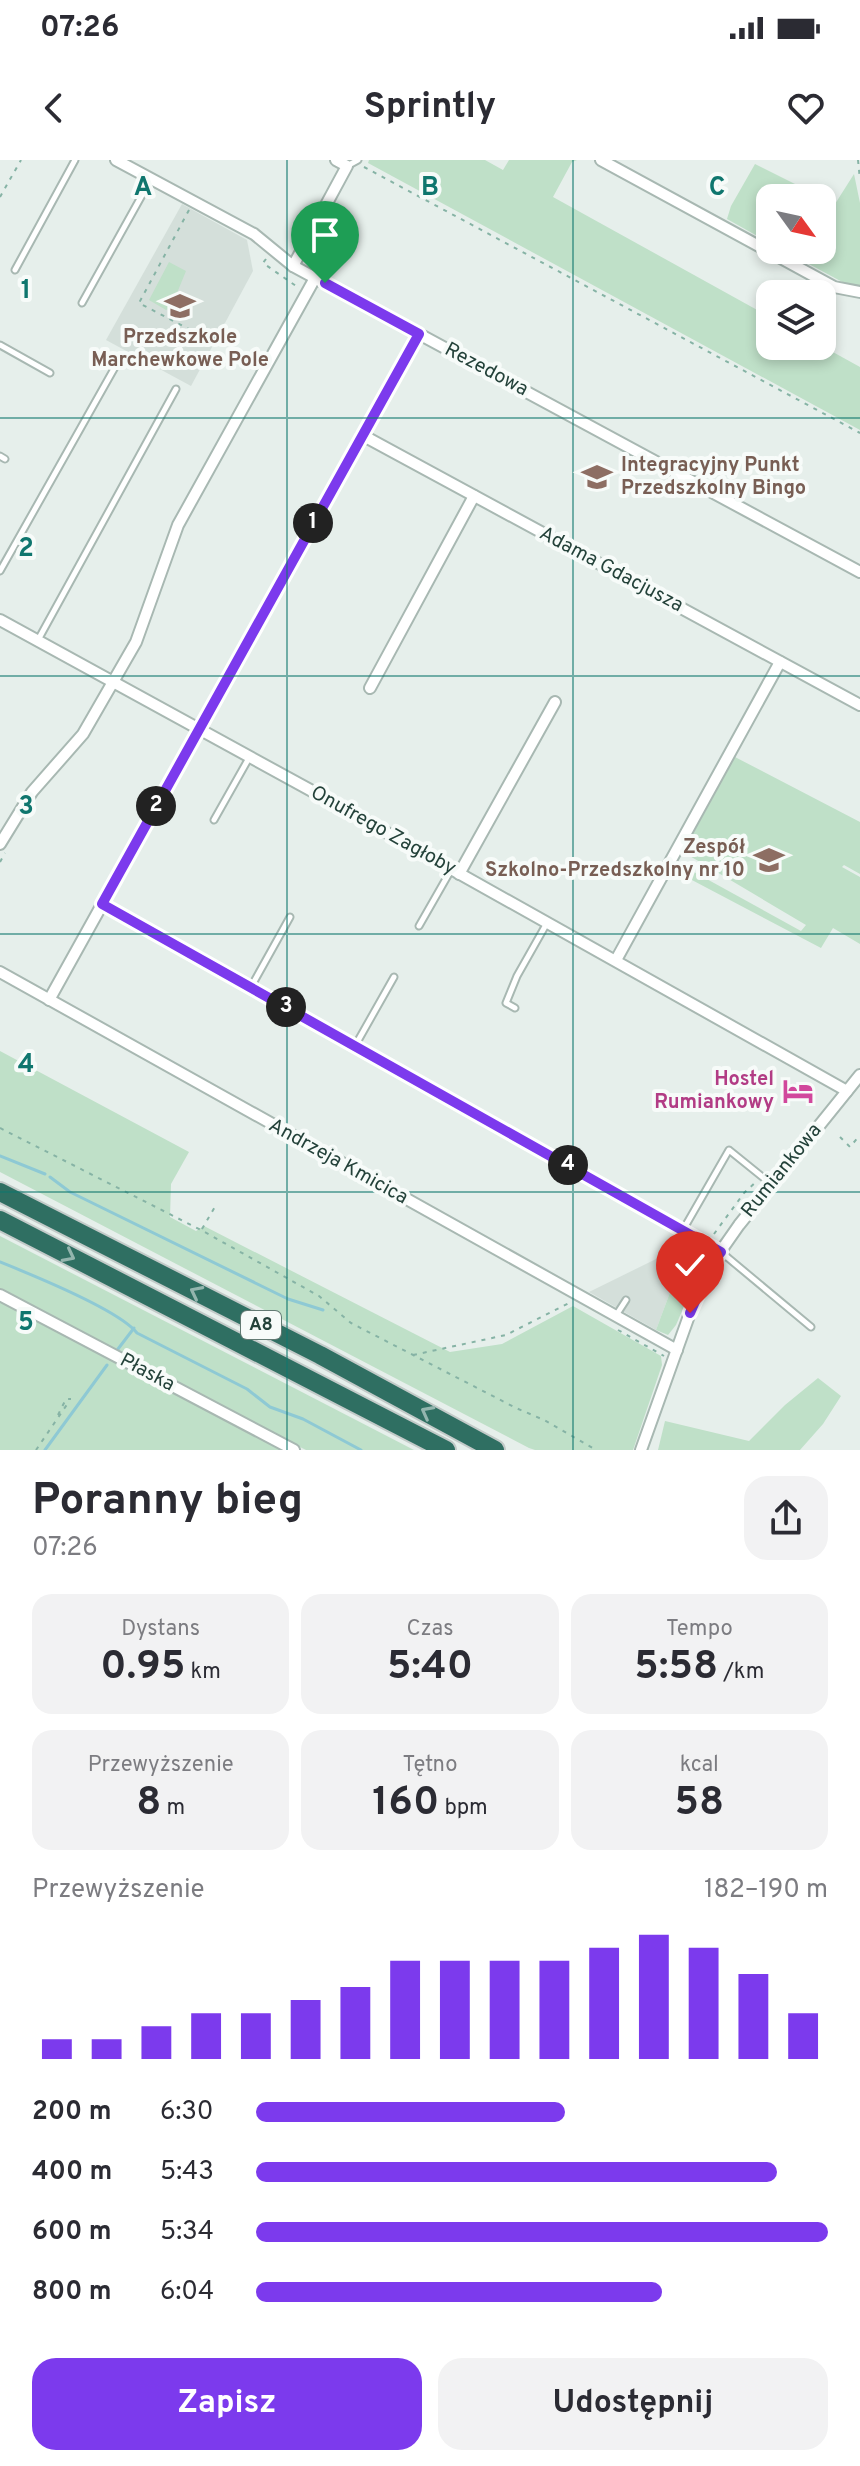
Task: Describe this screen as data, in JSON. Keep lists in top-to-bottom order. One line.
{"streets":{"highway":["A8"],"street":["Rezedowa","Adama Gdacjusza","Onufrego Zagłoby","Andrzeja Kmicica","Rumiankowa","Płaska"]},"crossings":[["Onufrego Zagłoby","Rumiankowa"],["Andrzeja Kmicica","Rumiankowa"]],"places":{"school or university":["Przedszkole Marchewkowe Pole","Integracyjny Punkt Przedszkolny Bingo","Zespół Szkolno-Przedszkolny nr 10"],"hotel":["Hostel Rumiankowy"]},"north":"bottom right","page":{"status":"07:26","header":"Sprintly","pins":["1","2","3","4"],"heading":["Poranny bieg","07:26"],"stats":[["Dystans","0.95 km"],["Czas","5:40"],["Tempo","5:58 /km"],["Przewyższenie","8 m"],["Tętno","160 bpm"],["kcal","58"]],"chart":["Przewyższenie","182–190 m"],"list":[{"name":"200 m","note":"6:30"},{"name":"400 m","note":"5:43"},{"name":"600 m","note":"5:34"},{"name":"800 m","note":"6:04"}],"buttons":["Zapisz","Udostępnij"]},"grid":{"columns":["A","B","C"],"rows":["1","2","3","4","5"]}}
